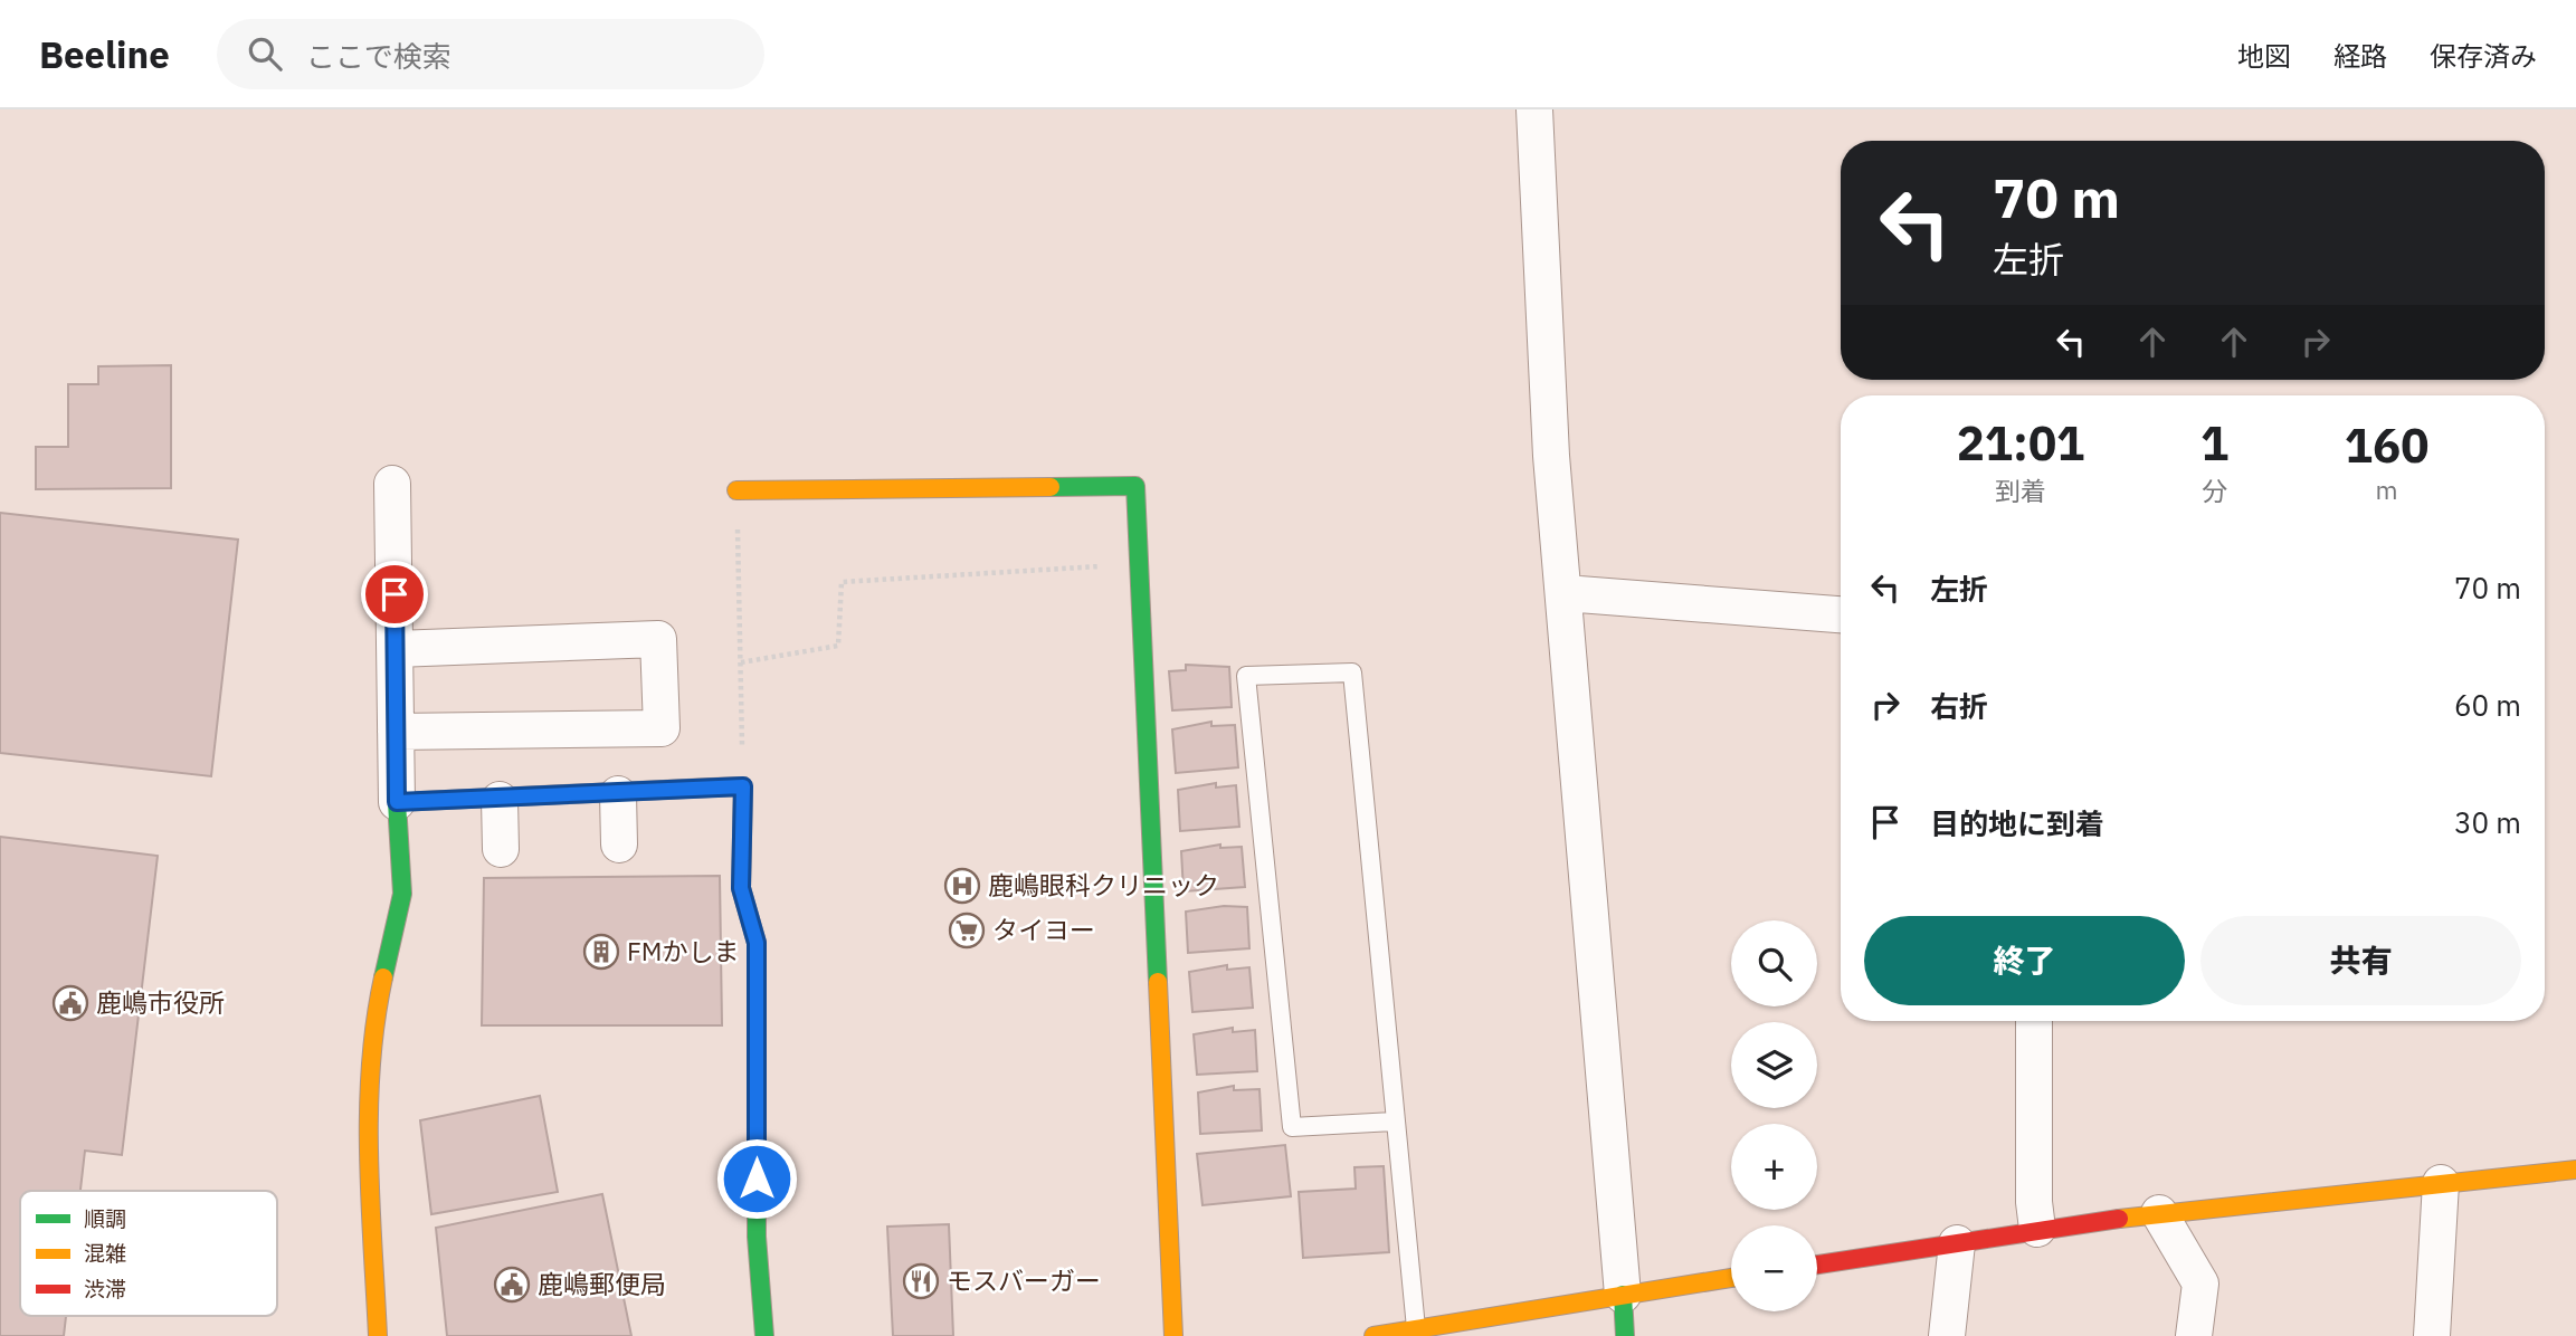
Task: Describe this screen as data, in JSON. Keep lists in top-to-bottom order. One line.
{"places":{"hospital":["鹿嶋眼科クリニック"],"supermarket":["タイヨー"],"building":["FMかしま"],"public building":["鹿嶋市役所","鹿嶋郵便局"],"restaurant":["モスバーガー"]},"legend":["順調","混雑","渋滞"],"page":{"header":"Beeline","search":"ここで検索","nav":["地図","経路","保存済み"],"turn":["70 m","左折"],"eta":["21:01","到着","1","分","160","m"],"list":[{"name":"左折","value":"70 m"},{"name":"右折","value":"60 m"},{"name":"目的地に到着","value":"30 m"}],"buttons":["終了","共有"],"map_buttons":["+","−"]}}
